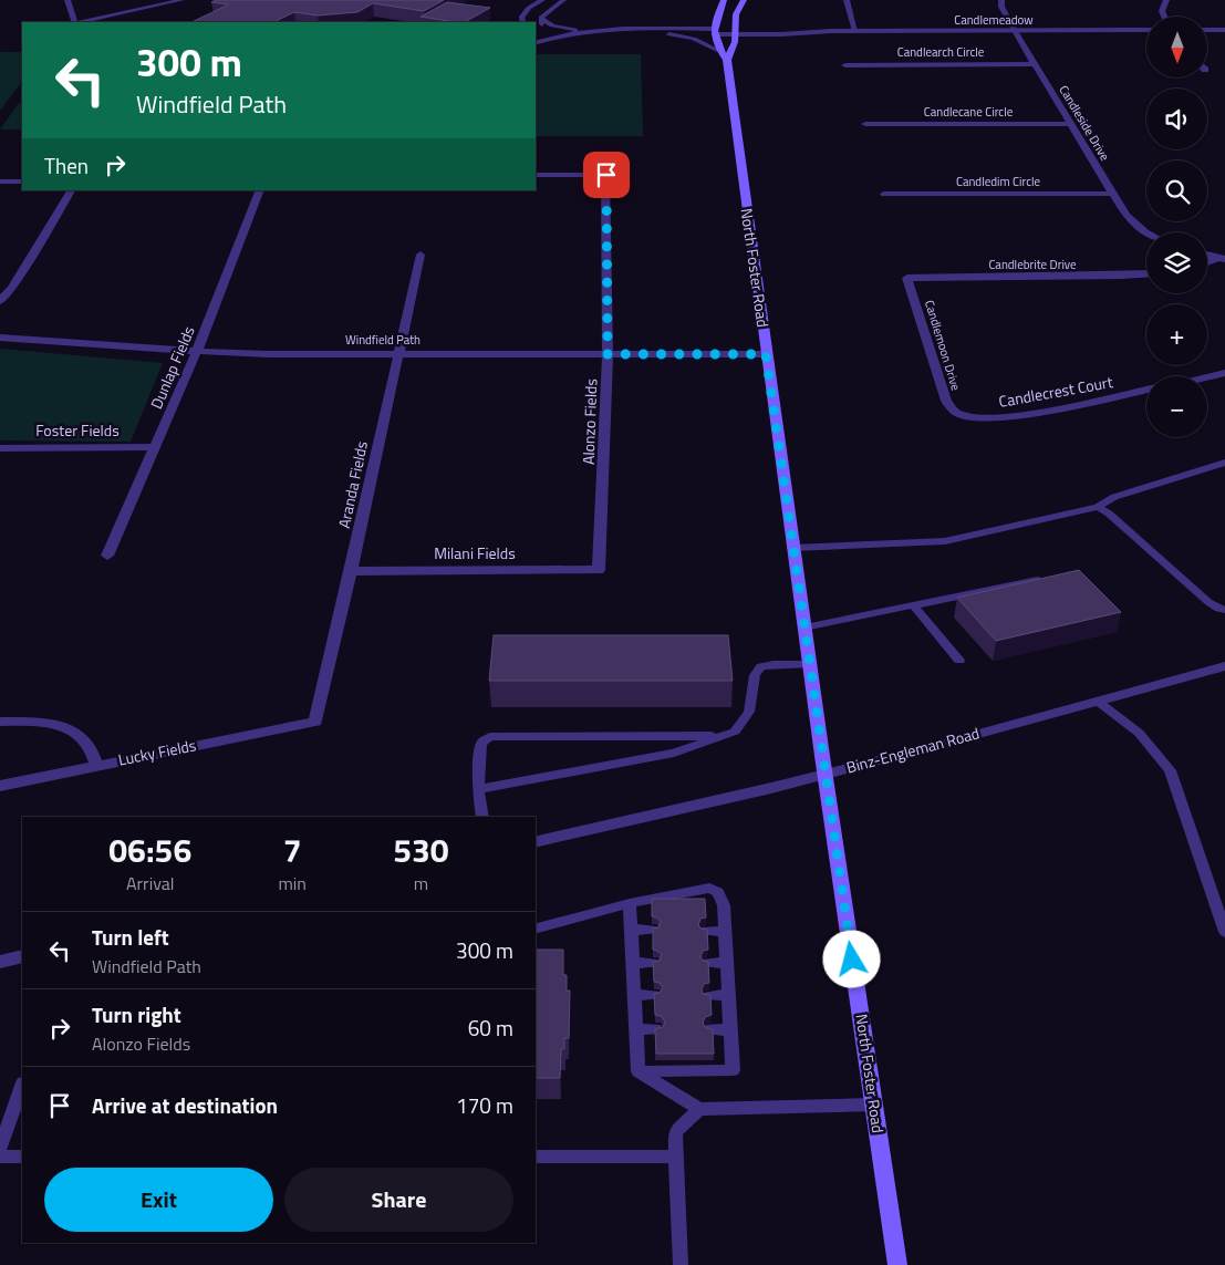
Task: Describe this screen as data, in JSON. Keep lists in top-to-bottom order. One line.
{"streets":{"main road":["North Foster Road"],"street":["Candlemeadow","Candlearch Circle","Candlecane Circle","Candleside Drive","Candledim Circle","Candlebrite Drive","Windfield Path","Candlemoon Drive","Dunlap Fields","Candlecrest Court","Alonzo Fields","Foster Fields","Aranda Fields","Milani Fields","Binz-Engleman Road","Lucky Fields"]},"crossings":[["Candlemeadow","Candleside Drive"],["Candlemeadow","North Foster Road"],["Candlearch Circle","Candleside Drive"],["Candlecane Circle","Candleside Drive"],["Candleside Drive","Candledim Circle"],["Candlebrite Drive","Candlemoon Drive"],["North Foster Road","Windfield Path"],["North Foster Road","Binz-Engleman Road"],["Windfield Path","Dunlap Fields"],["Windfield Path","Alonzo Fields"],["Windfield Path","Aranda Fields"],["Candlemoon Drive","Candlecrest Court"],["Dunlap Fields","Foster Fields"],["Alonzo Fields","Milani Fields"],["Aranda Fields","Milani Fields"],["Aranda Fields","Lucky Fields"]],"north":"bottom","page":{"map_buttons":["+","−"],"turn":["300 m","Windfield Path"],"then":"Then","eta":["06:56","Arrival","7","min","530","m"],"list":[{"name":"Turn left","note":"Windfield Path","value":"300 m"},{"name":"Turn right","note":"Alonzo Fields","value":"60 m"},{"name":"Arrive at destination","value":"170 m"}],"buttons":["Exit","Share"]}}
